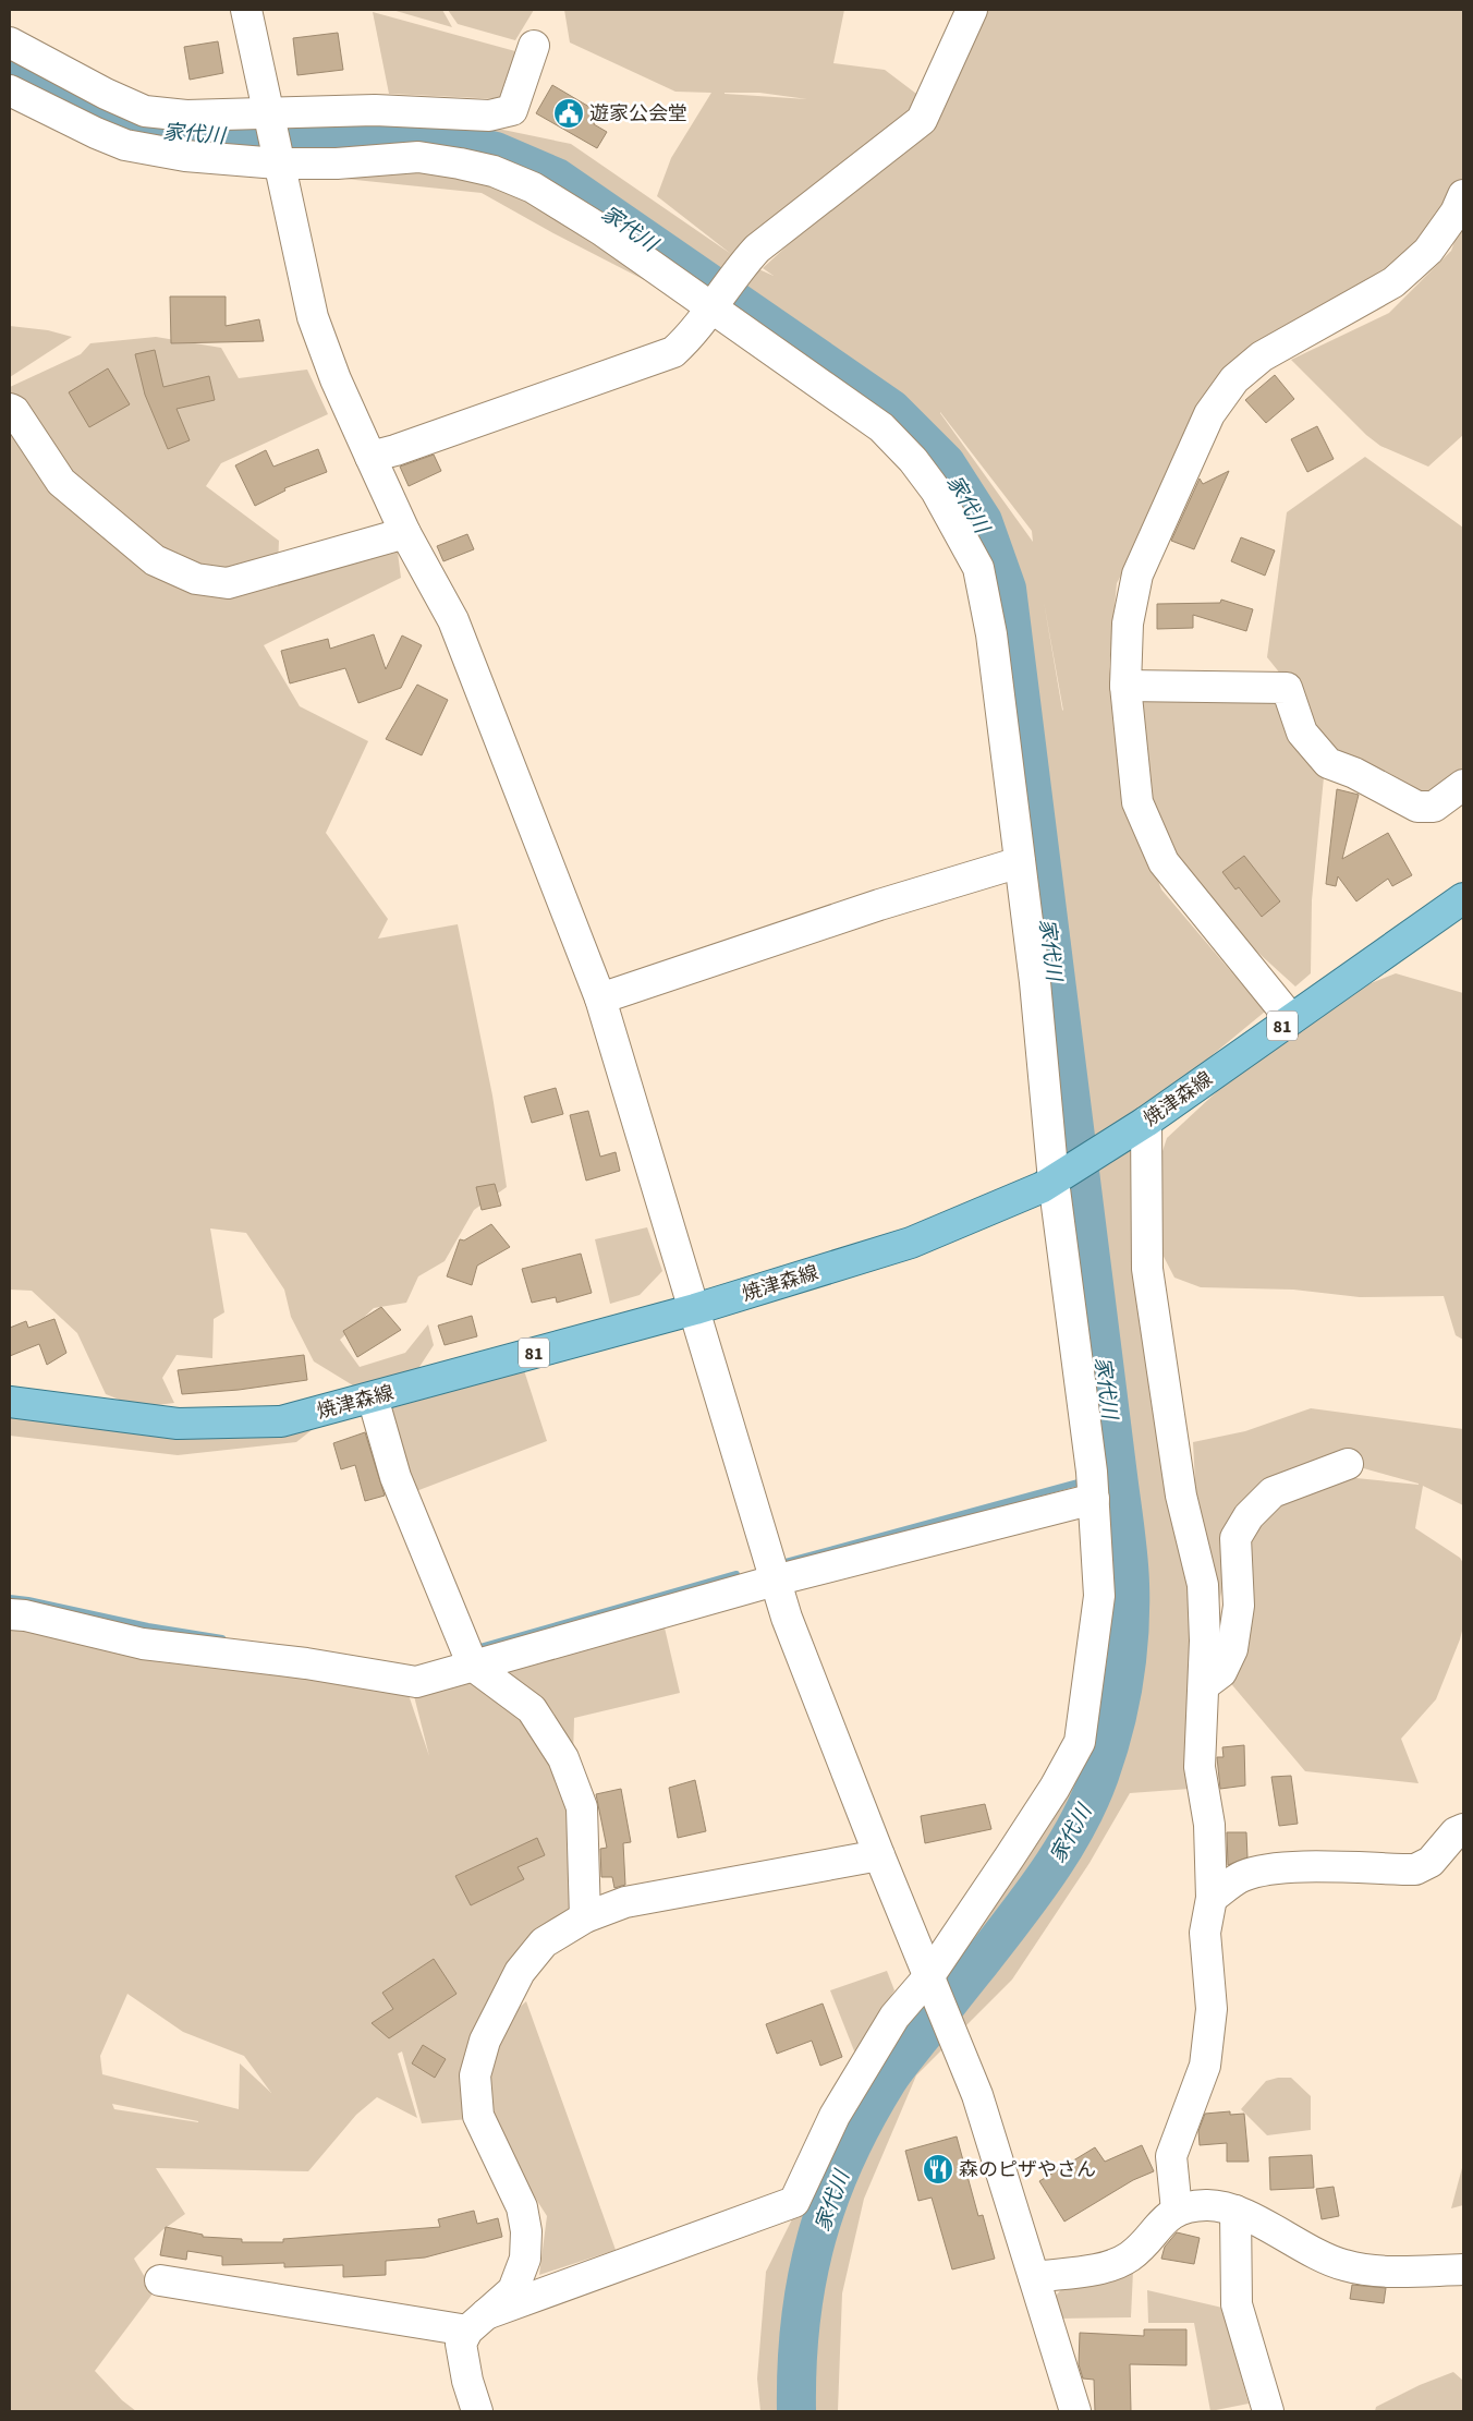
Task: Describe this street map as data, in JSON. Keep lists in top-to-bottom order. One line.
{"streets":{"main road":["81","焼津森線"]},"water":["家代川"],"places":{"public building":["遊家公会堂"],"restaurant":["森のピザやさん"]}}
